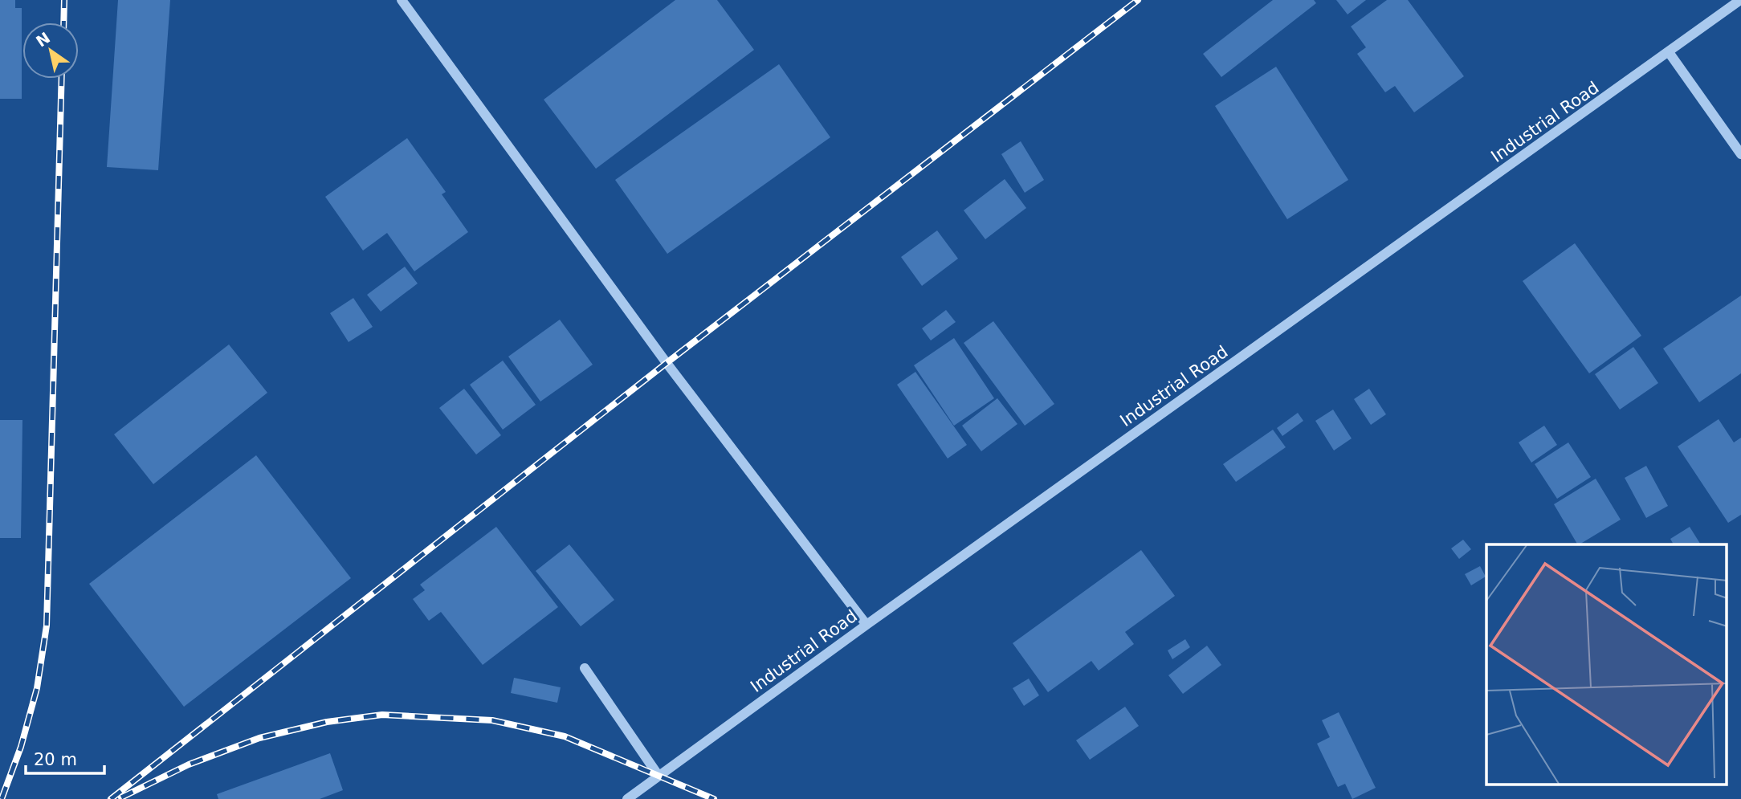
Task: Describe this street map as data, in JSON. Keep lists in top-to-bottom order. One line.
{"streets":{"street":["Industrial Road"]},"scale_bar":"20 m","north":"top left"}
